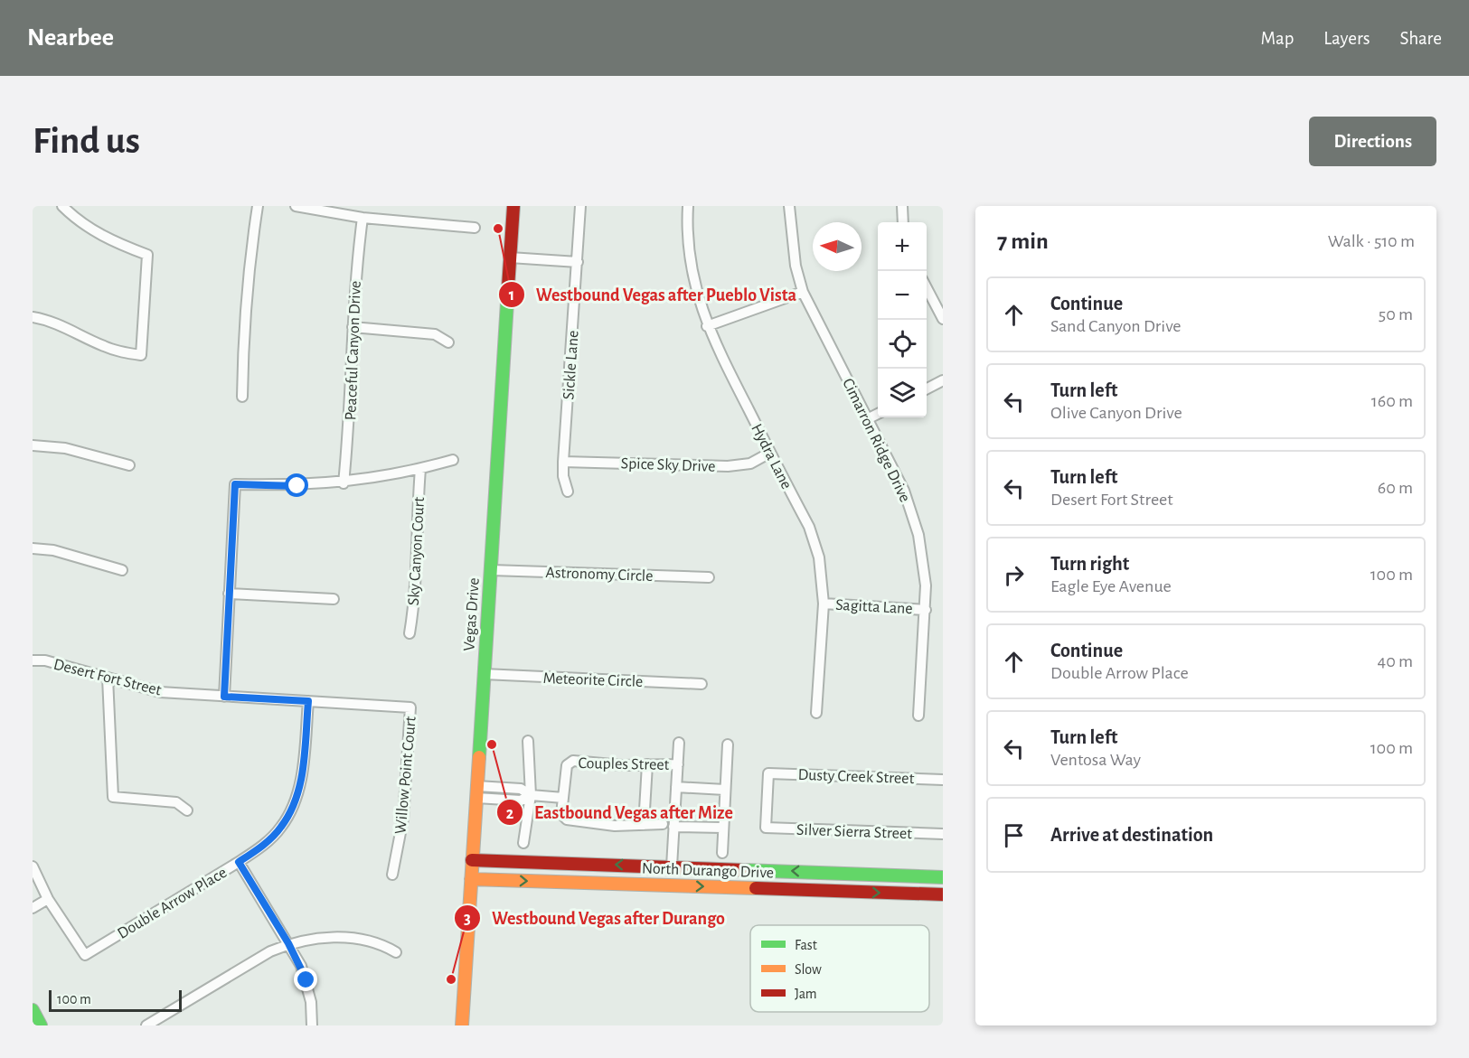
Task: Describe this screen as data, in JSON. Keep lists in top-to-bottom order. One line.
{"streets":{"main road":["Vegas Drive","North Durango Drive"],"street":["Peaceful Canyon Drive","Sickle Lane","Cimarron Ridge Drive","Hydra Lane","Spice Sky Drive","Sky Canyon Court","Astronomy Circle","Sagitta Lane","Desert Fort Street","Meteorite Circle","Couples Street","Willow Point Court","Dusty Creek Street","Silver Sierra Street","Double Arrow Place"]},"crossings":[["Sickle Lane","Spice Sky Drive"],["Cimarron Ridge Drive","Sagitta Lane"],["Hydra Lane","Spice Sky Drive"],["Hydra Lane","Sagitta Lane"],["Astronomy Circle","Vegas Drive"],["Vegas Drive","Meteorite Circle"],["Vegas Drive","North Durango Drive"],["Desert Fort Street","Willow Point Court"],["Desert Fort Street","Double Arrow Place"],["Dusty Creek Street","Silver Sierra Street"]],"places":["Westbound Vegas after Pueblo Vista","Eastbound Vegas after Mize","Westbound Vegas after Durango"],"legend":["Fast","Slow","Jam"],"scale_bar":"100 m","north":"left","page":{"header":"Nearbee","nav":["Map","Layers","Share"],"buttons":"Directions","title":"Find us","heading":["7 min","Walk · 510 m"],"map_buttons":["+","−"],"list":[["Continue","Sand Canyon Drive","50 m"],["Turn left","Olive Canyon Drive","160 m"],["Turn left","Desert Fort Street","60 m"],["Turn right","Eagle Eye Avenue","100 m"],["Continue","Double Arrow Place","40 m"],["Turn left","Ventosa Way","100 m"],"Arrive at destination"],"scale":"100 m"}}
